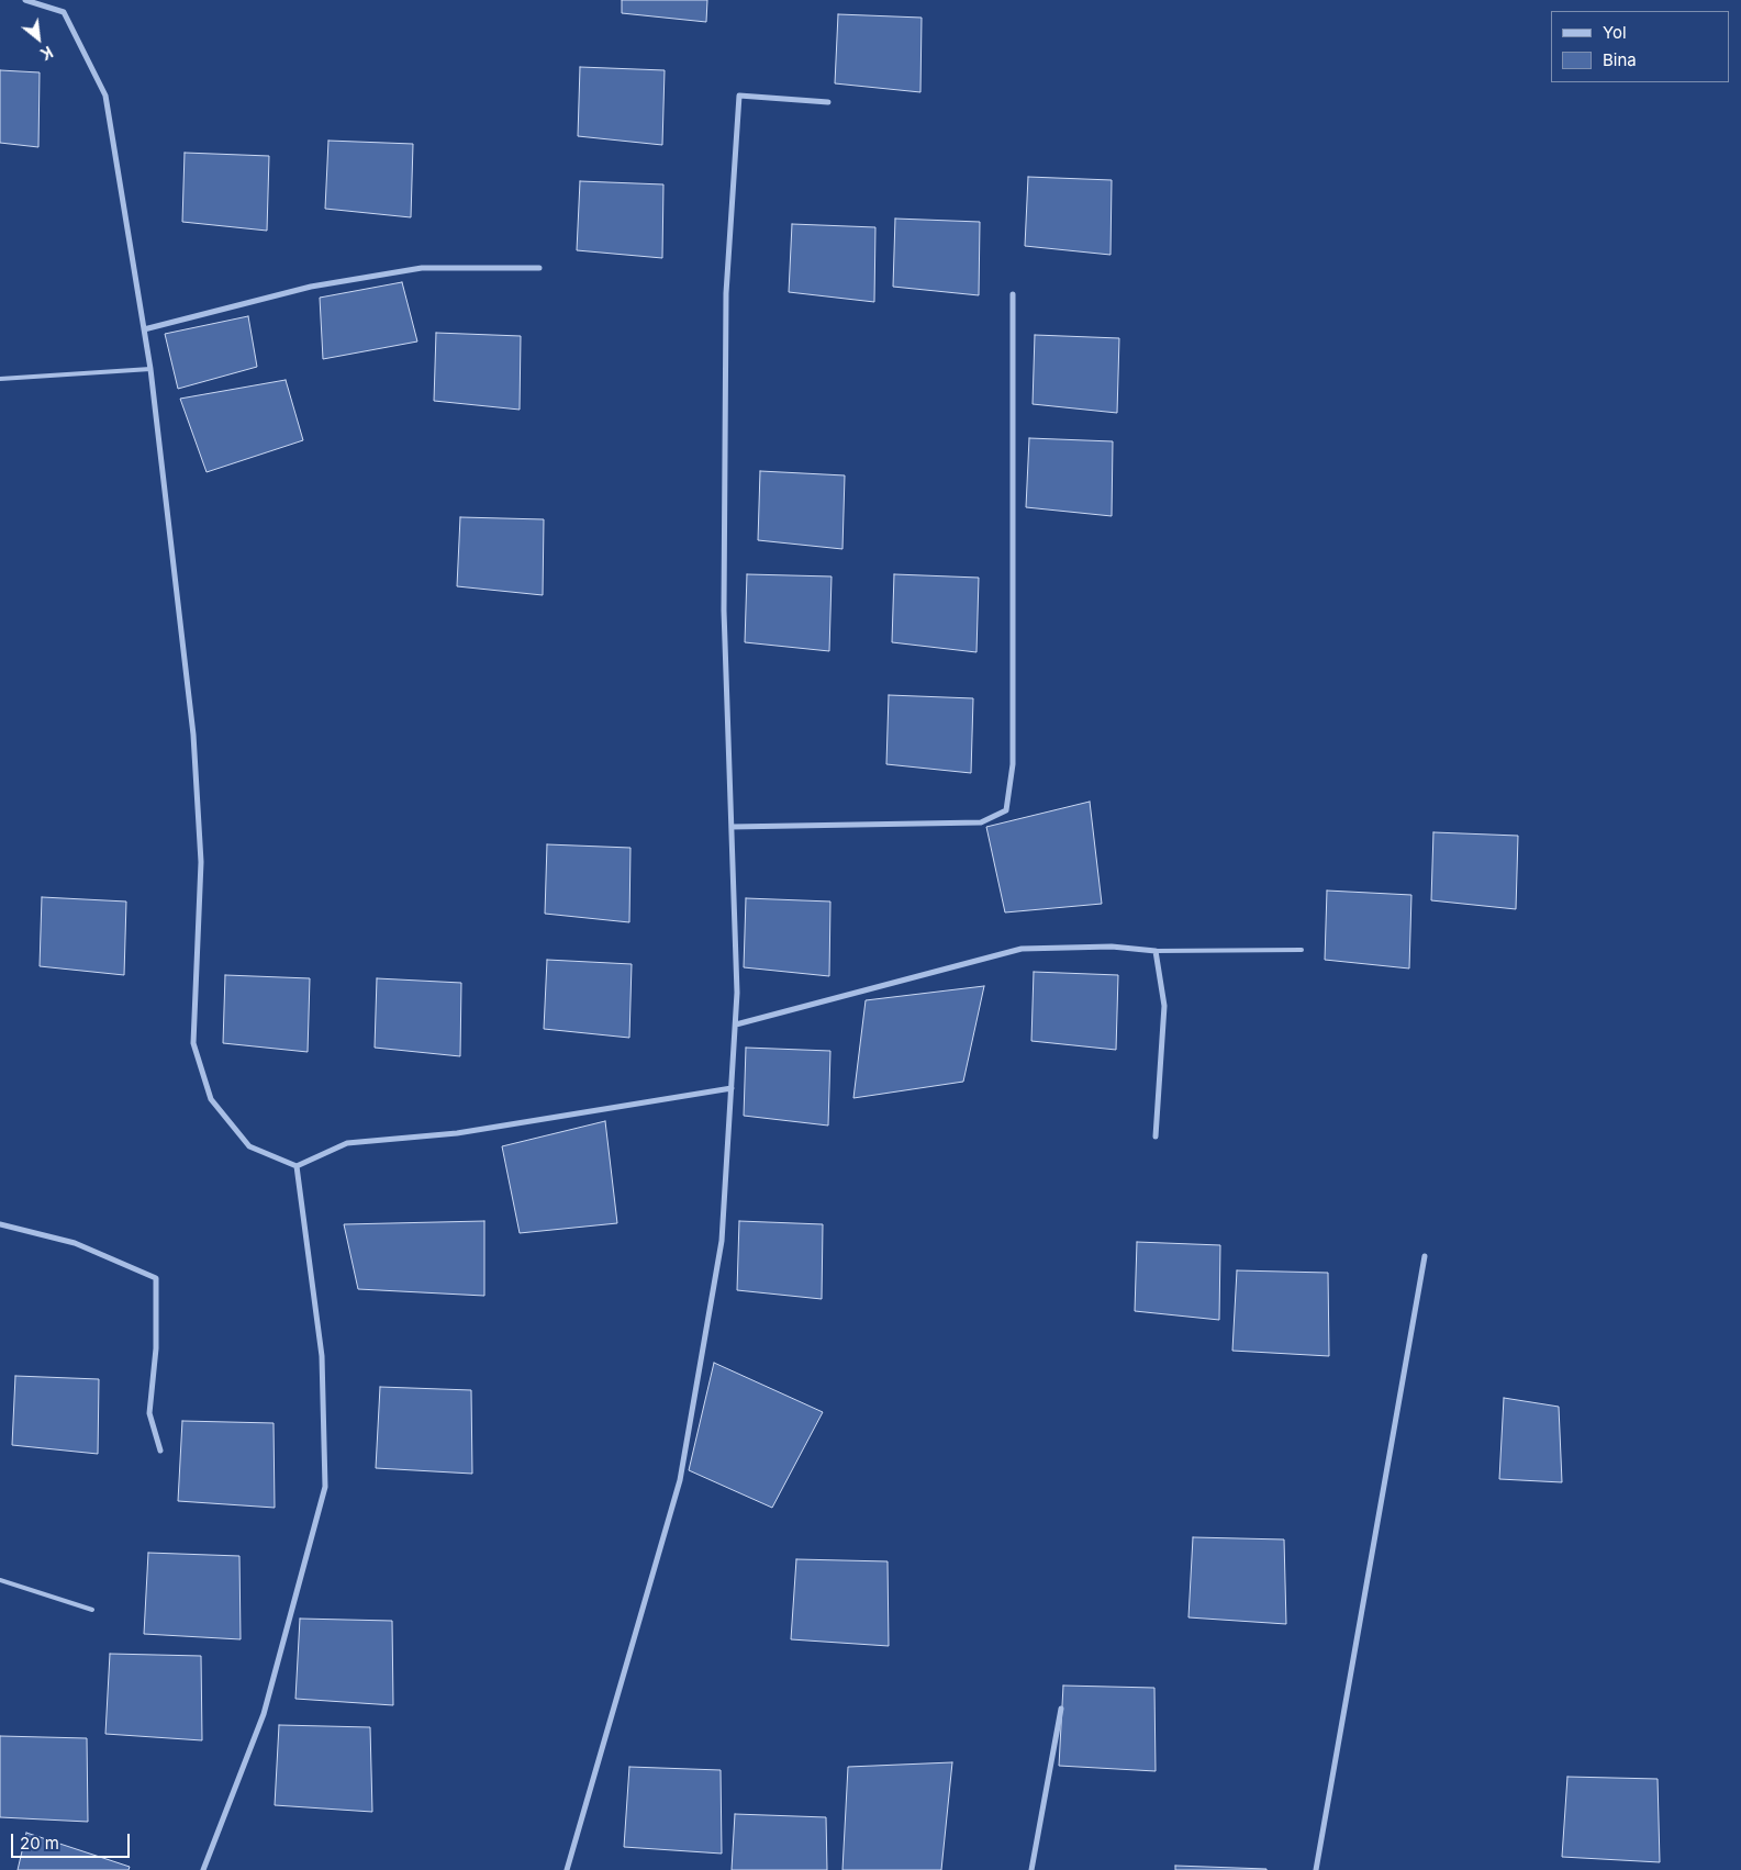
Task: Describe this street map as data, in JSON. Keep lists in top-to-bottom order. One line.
{"legend":["Yol","Bina"],"scale_bar":"20 m","north":"bottom right"}
